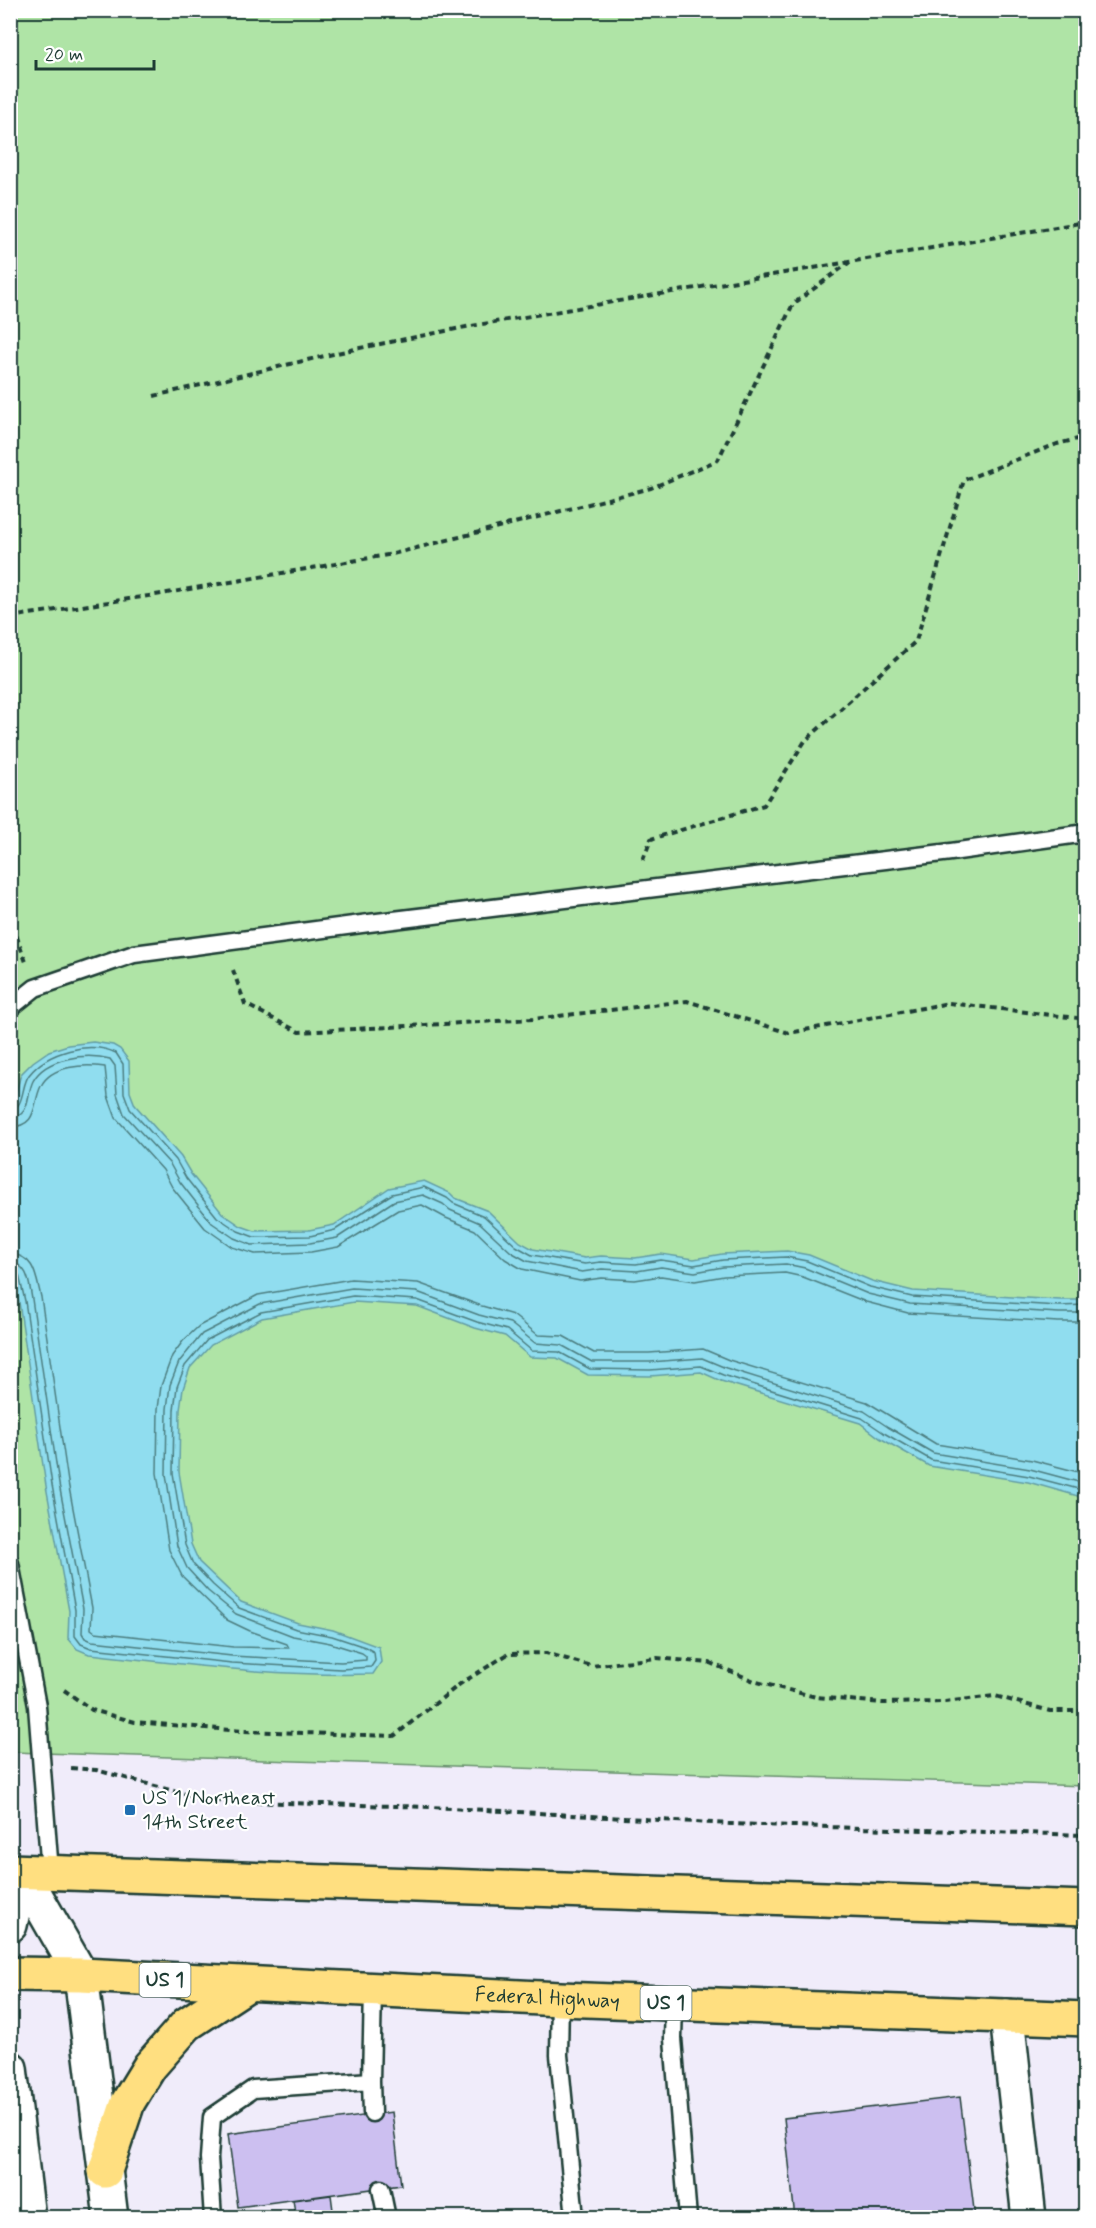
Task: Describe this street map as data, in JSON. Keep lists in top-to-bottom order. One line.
{"streets":{"main road":["US 1","Federal Highway"]},"places":{"transit":["US 1/Northeast 14th Street"]},"scale_bar":"20 m"}
